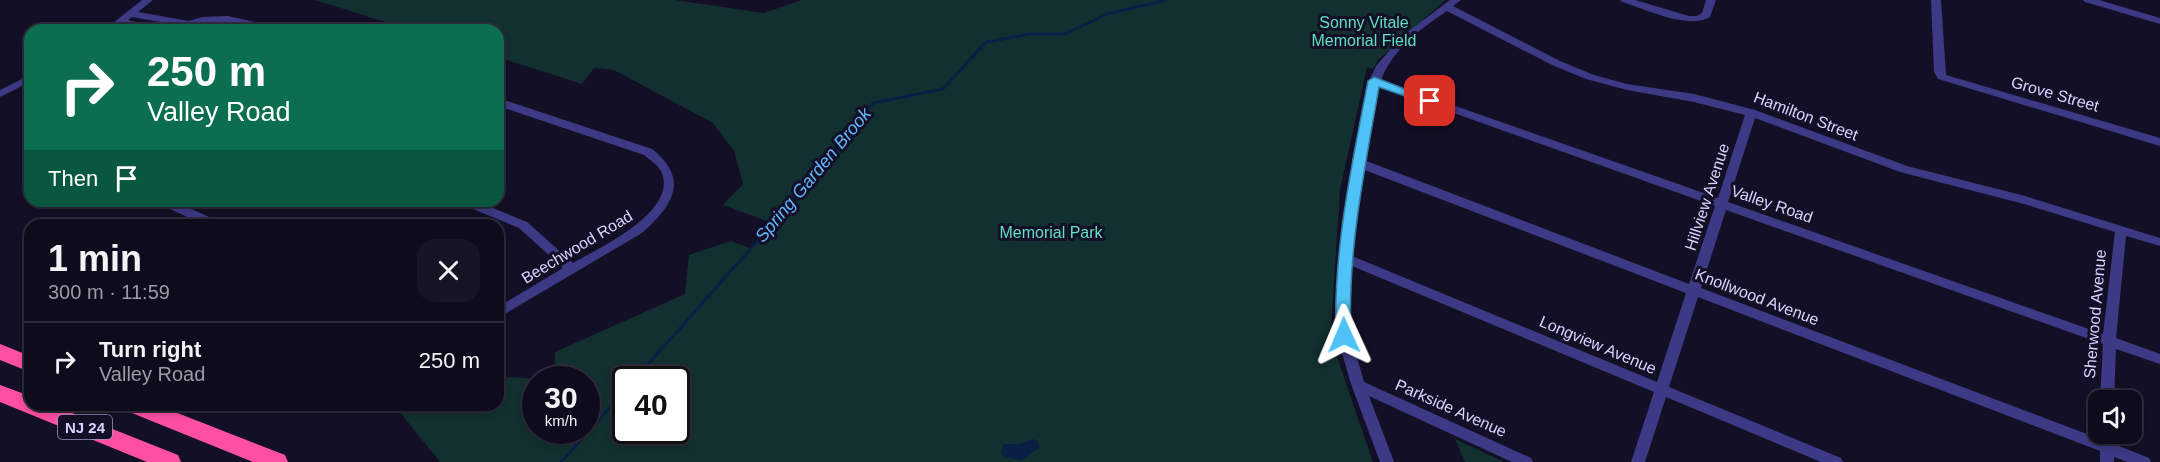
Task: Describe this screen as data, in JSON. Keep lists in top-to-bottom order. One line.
{"streets":{"highway":["NJ 24"],"street":["Grove Street","Hamilton Street","Hillview Avenue","Valley Road","Beechwood Road","Knollwood Avenue","Sherwood Avenue","Longview Avenue","Parkside Avenue"]},"crossings":[["Hamilton Street","Hillview Avenue"],["Hamilton Street","Sherwood Avenue"],["Hillview Avenue","Valley Road"],["Hillview Avenue","Knollwood Avenue"],["Hillview Avenue","Longview Avenue"],["Valley Road","Sherwood Avenue"]],"water":["Spring Garden Brook"],"parks":["Sonny Vitale Memorial Field","Memorial Park"],"page":{"turn":["250 m","Valley Road"],"then":"Then","heading":["1 min","300 m · 11:59"],"list":[{"name":"Turn right","note":"Valley Road","value":"250 m"}],"speed":"30 km/h","limit":"40"}}
